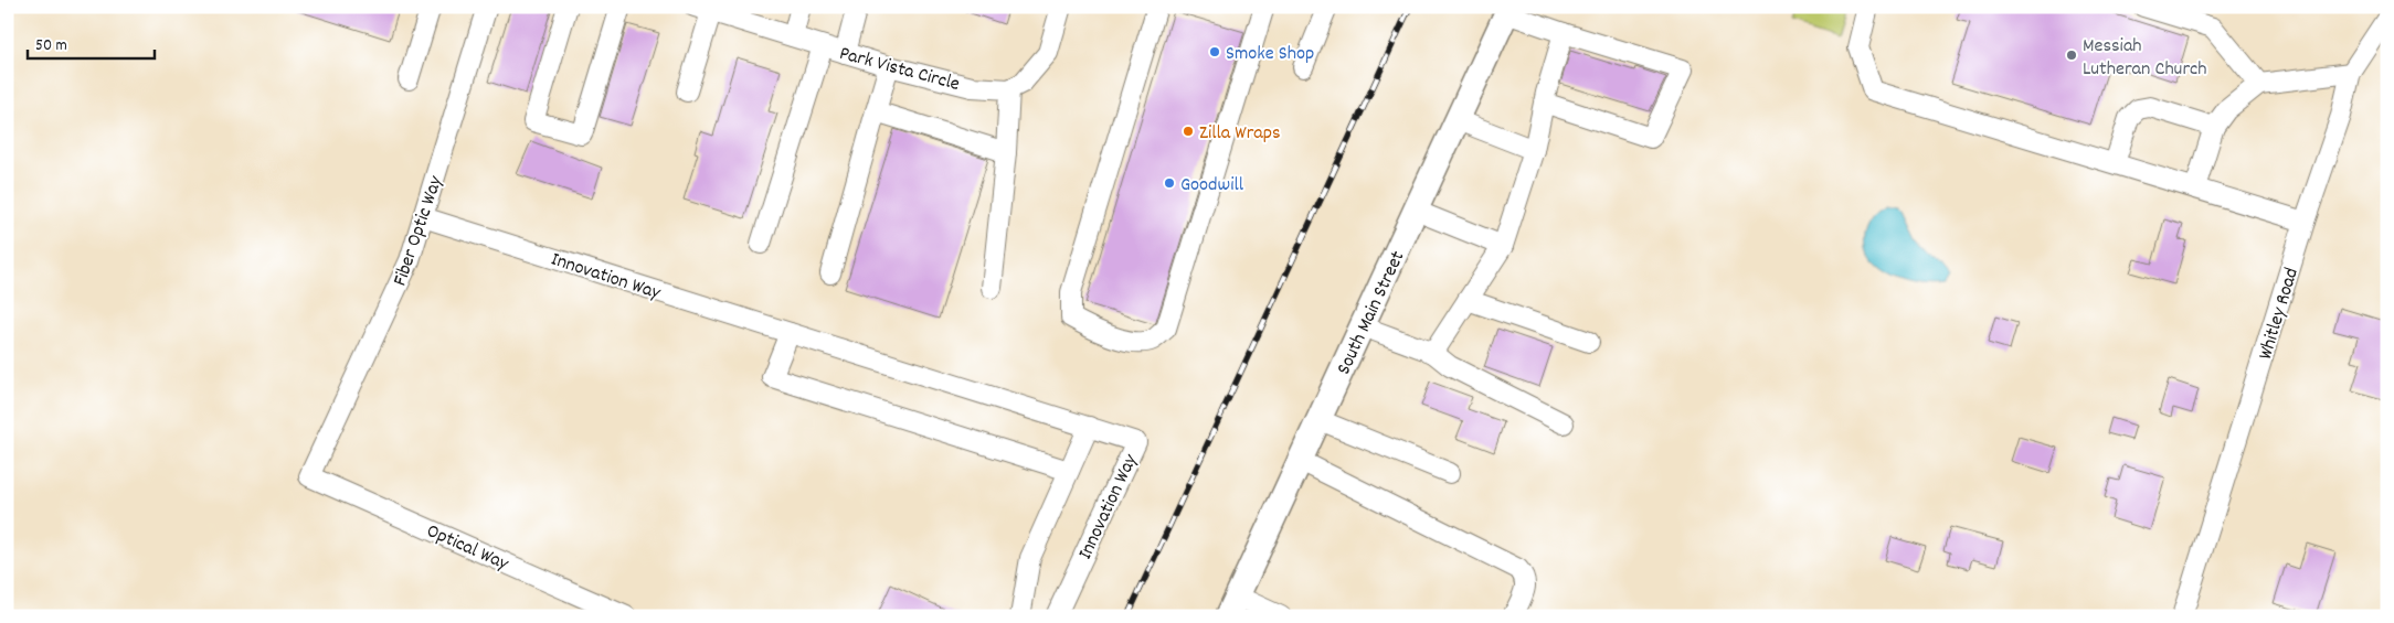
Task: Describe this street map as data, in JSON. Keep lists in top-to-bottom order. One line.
{"streets":{"main road":["South Main Street"],"street":["Park Vista Circle","Fiber Optic Way","Innovation Way","Whitley Road","Optical Way"]},"crossings":[["Fiber Optic Way","Innovation Way"],["Fiber Optic Way","Optical Way"]],"places":["Smoke Shop","Messiah Lutheran Church","Zilla Wraps","Goodwill"],"scale_bar":"50 m"}
